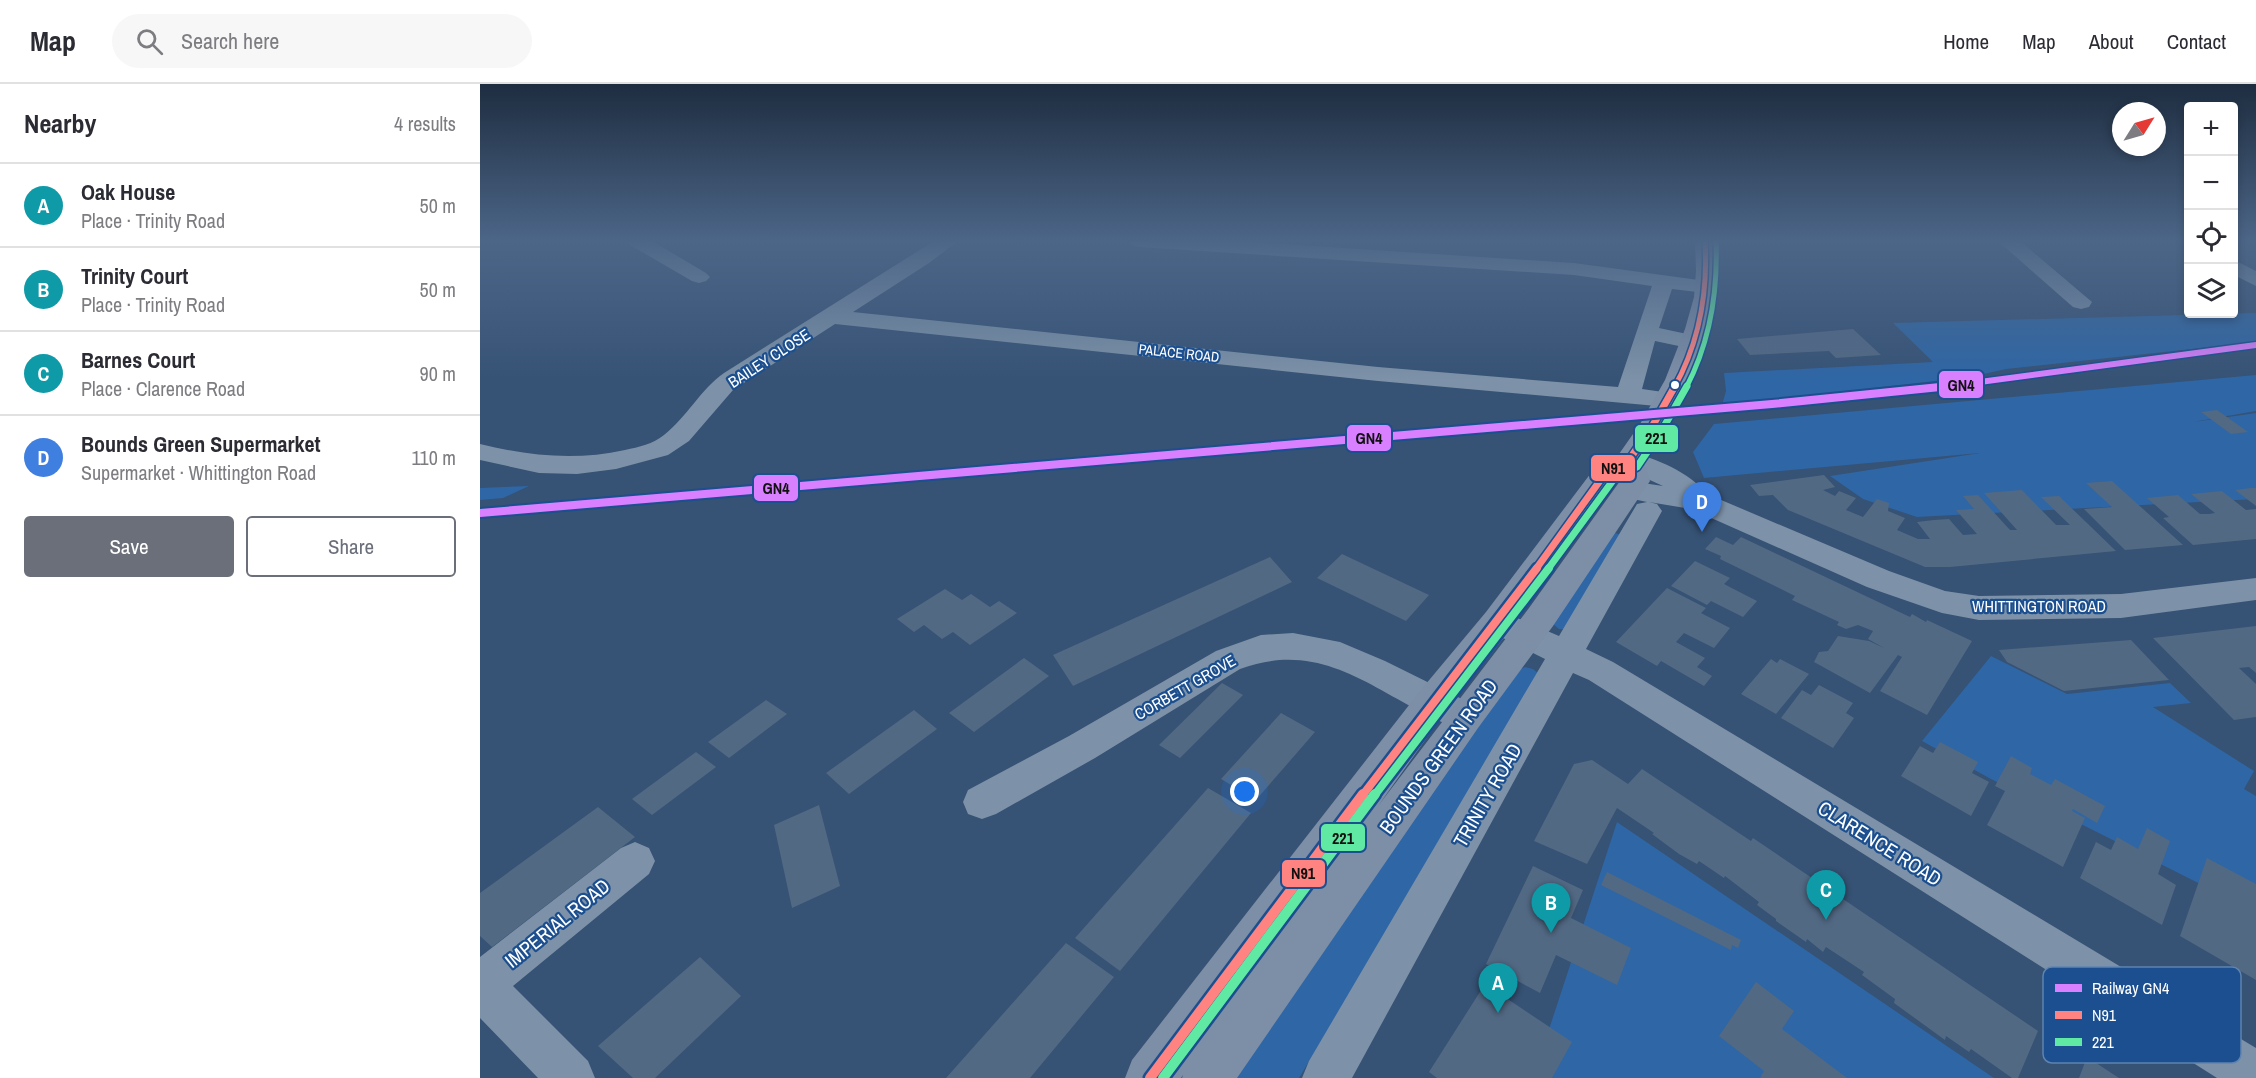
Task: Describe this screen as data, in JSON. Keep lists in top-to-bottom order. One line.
{"streets":{"main road":["BOUNDS GREEN ROAD"],"street":["PALACE ROAD","BAILEY CLOSE","WHITTINGTON ROAD","CORBETT GROVE","TRINITY ROAD","CLARENCE ROAD","IMPERIAL ROAD"]},"crossings":[["PALACE ROAD","BAILEY CLOSE"],["PALACE ROAD","BOUNDS GREEN ROAD"],["WHITTINGTON ROAD","BOUNDS GREEN ROAD"],["WHITTINGTON ROAD","TRINITY ROAD"],["CORBETT GROVE","BOUNDS GREEN ROAD"],["BOUNDS GREEN ROAD","TRINITY ROAD"],["BOUNDS GREEN ROAD","CLARENCE ROAD"],["TRINITY ROAD","CLARENCE ROAD"]],"lines":["transit line N91","transit line 221","rail line GN4"],"legend":["Railway GN4","N91","221"],"north":"top right","page":{"header":"Map","search":"Search here","nav":["Home","Map","About","Contact"],"heading":["Nearby","4 results"],"map_buttons":["+","−"],"list":[{"mark":"A","name":"Oak House","note":"Place · Trinity Road","value":"50 m"},{"mark":"B","name":"Trinity Court","note":"Place · Trinity Road","value":"50 m"},{"mark":"C","name":"Barnes Court","note":"Place · Clarence Road","value":"90 m"},{"mark":"D","name":"Bounds Green Supermarket","note":"Supermarket · Whittington Road","value":"110 m"}],"pins":["D","C","B","A"],"buttons":["Save","Share"]}}
